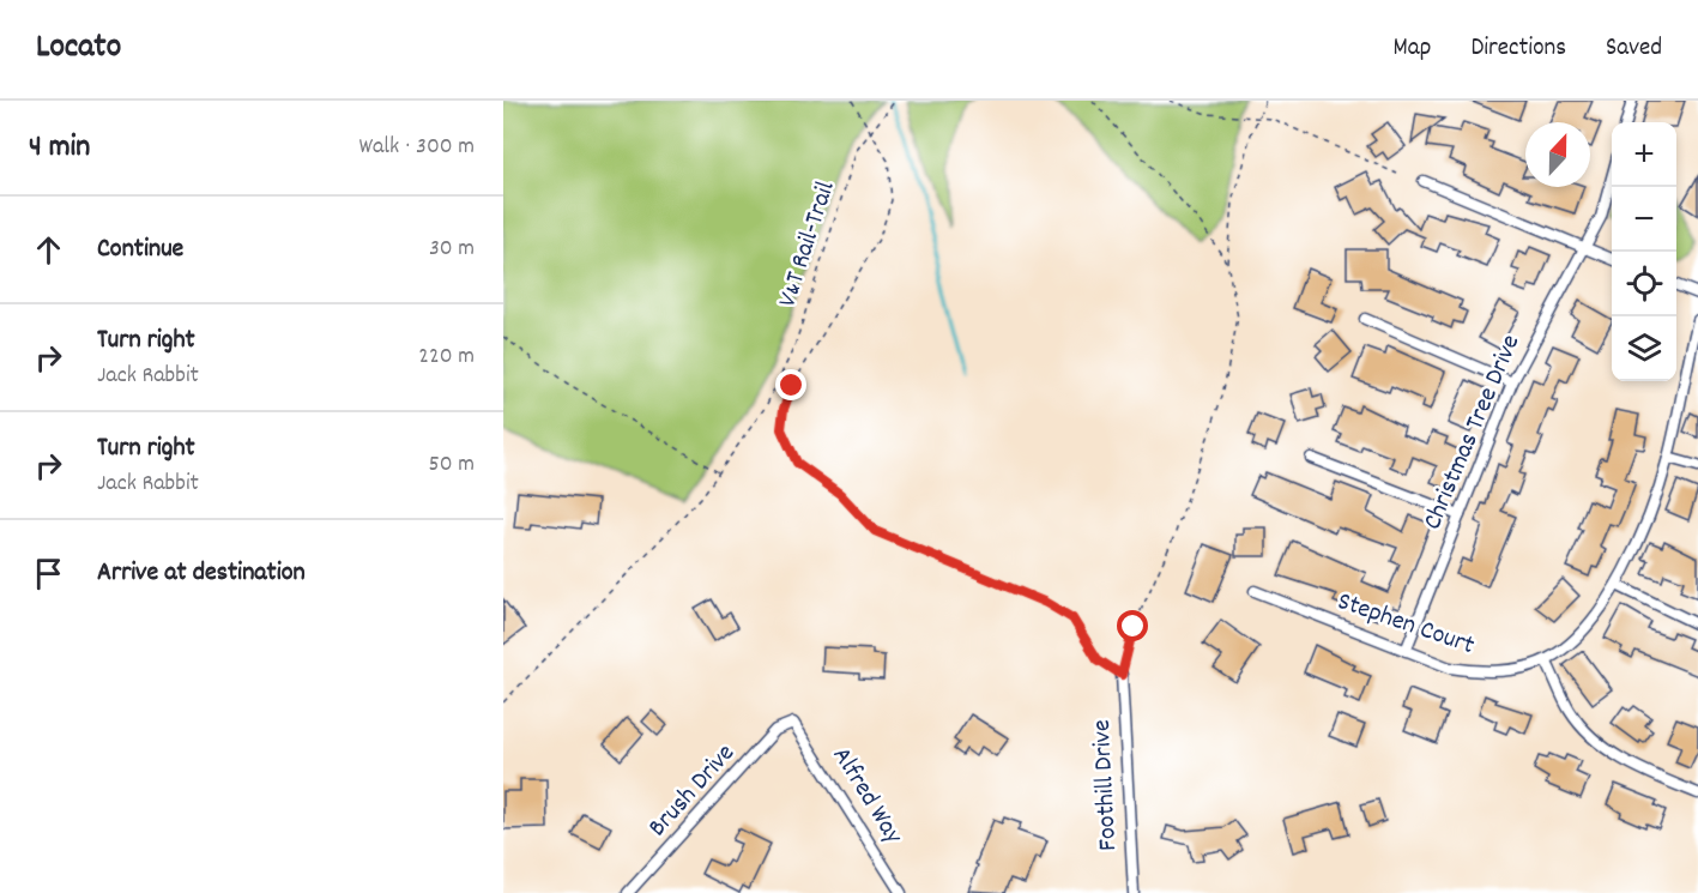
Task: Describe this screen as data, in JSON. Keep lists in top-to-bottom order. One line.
{"streets":{"street":["Christmas Tree Drive","Stephen Court","Foothill Drive","Brush Drive","Alfred Way"],"path":["V&T Rail-Trail"]},"crossings":[["Christmas Tree Drive","Stephen Court"],["Brush Drive","Alfred Way"]],"north":"top","page":{"header":"Locato","nav":["Map","Directions","Saved"],"heading":["4 min","Walk · 300 m"],"map_buttons":["+","−"],"list":[["Continue","30 m"],["Turn right","Jack Rabbit","220 m"],["Turn right","Jack Rabbit","50 m"],"Arrive at destination"]}}
